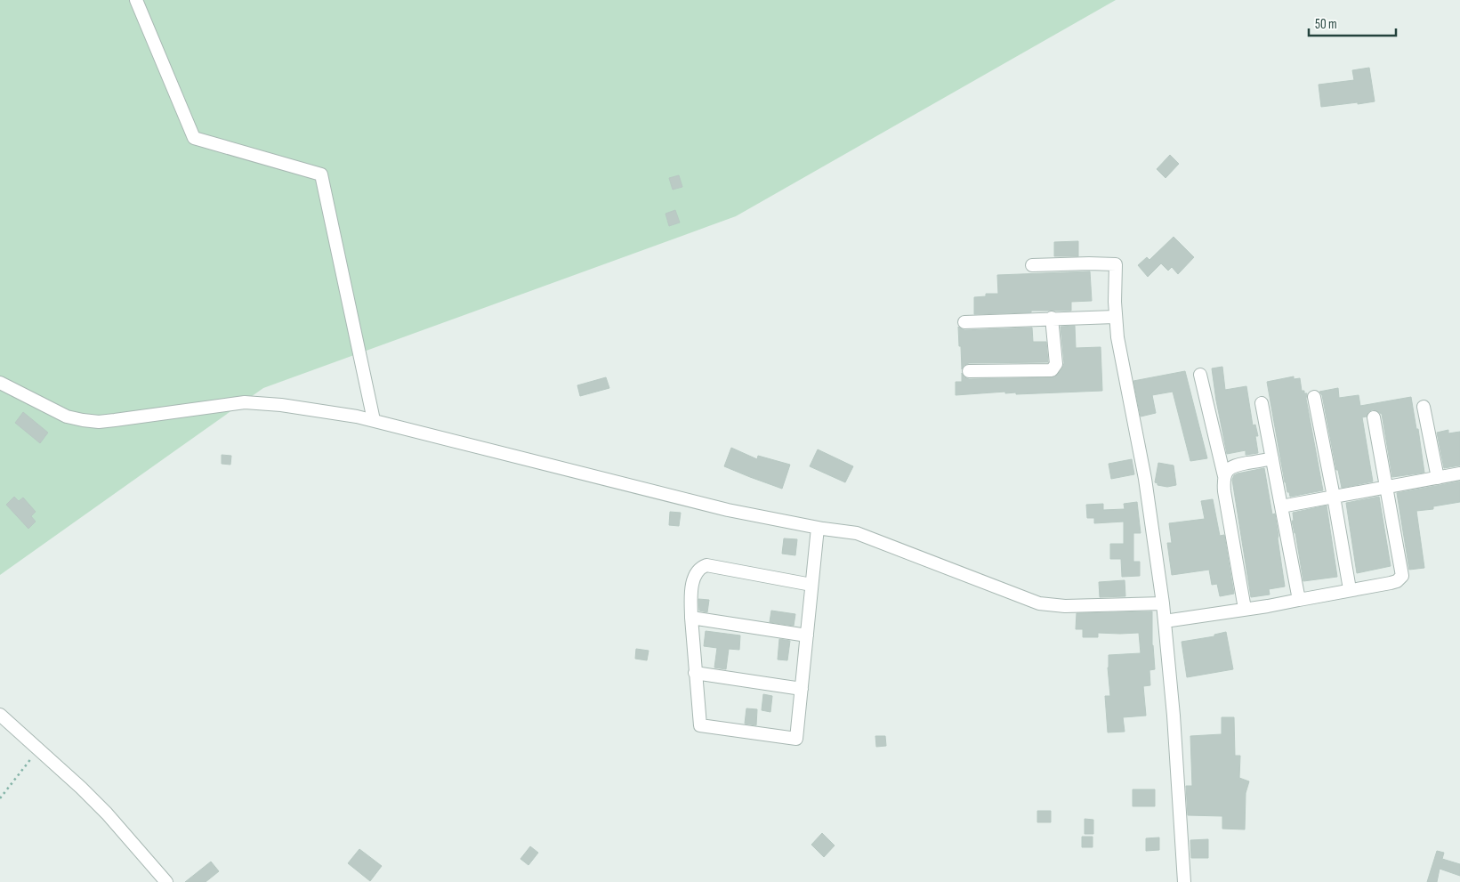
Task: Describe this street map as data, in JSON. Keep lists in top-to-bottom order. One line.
{"scale_bar":"50 m"}
